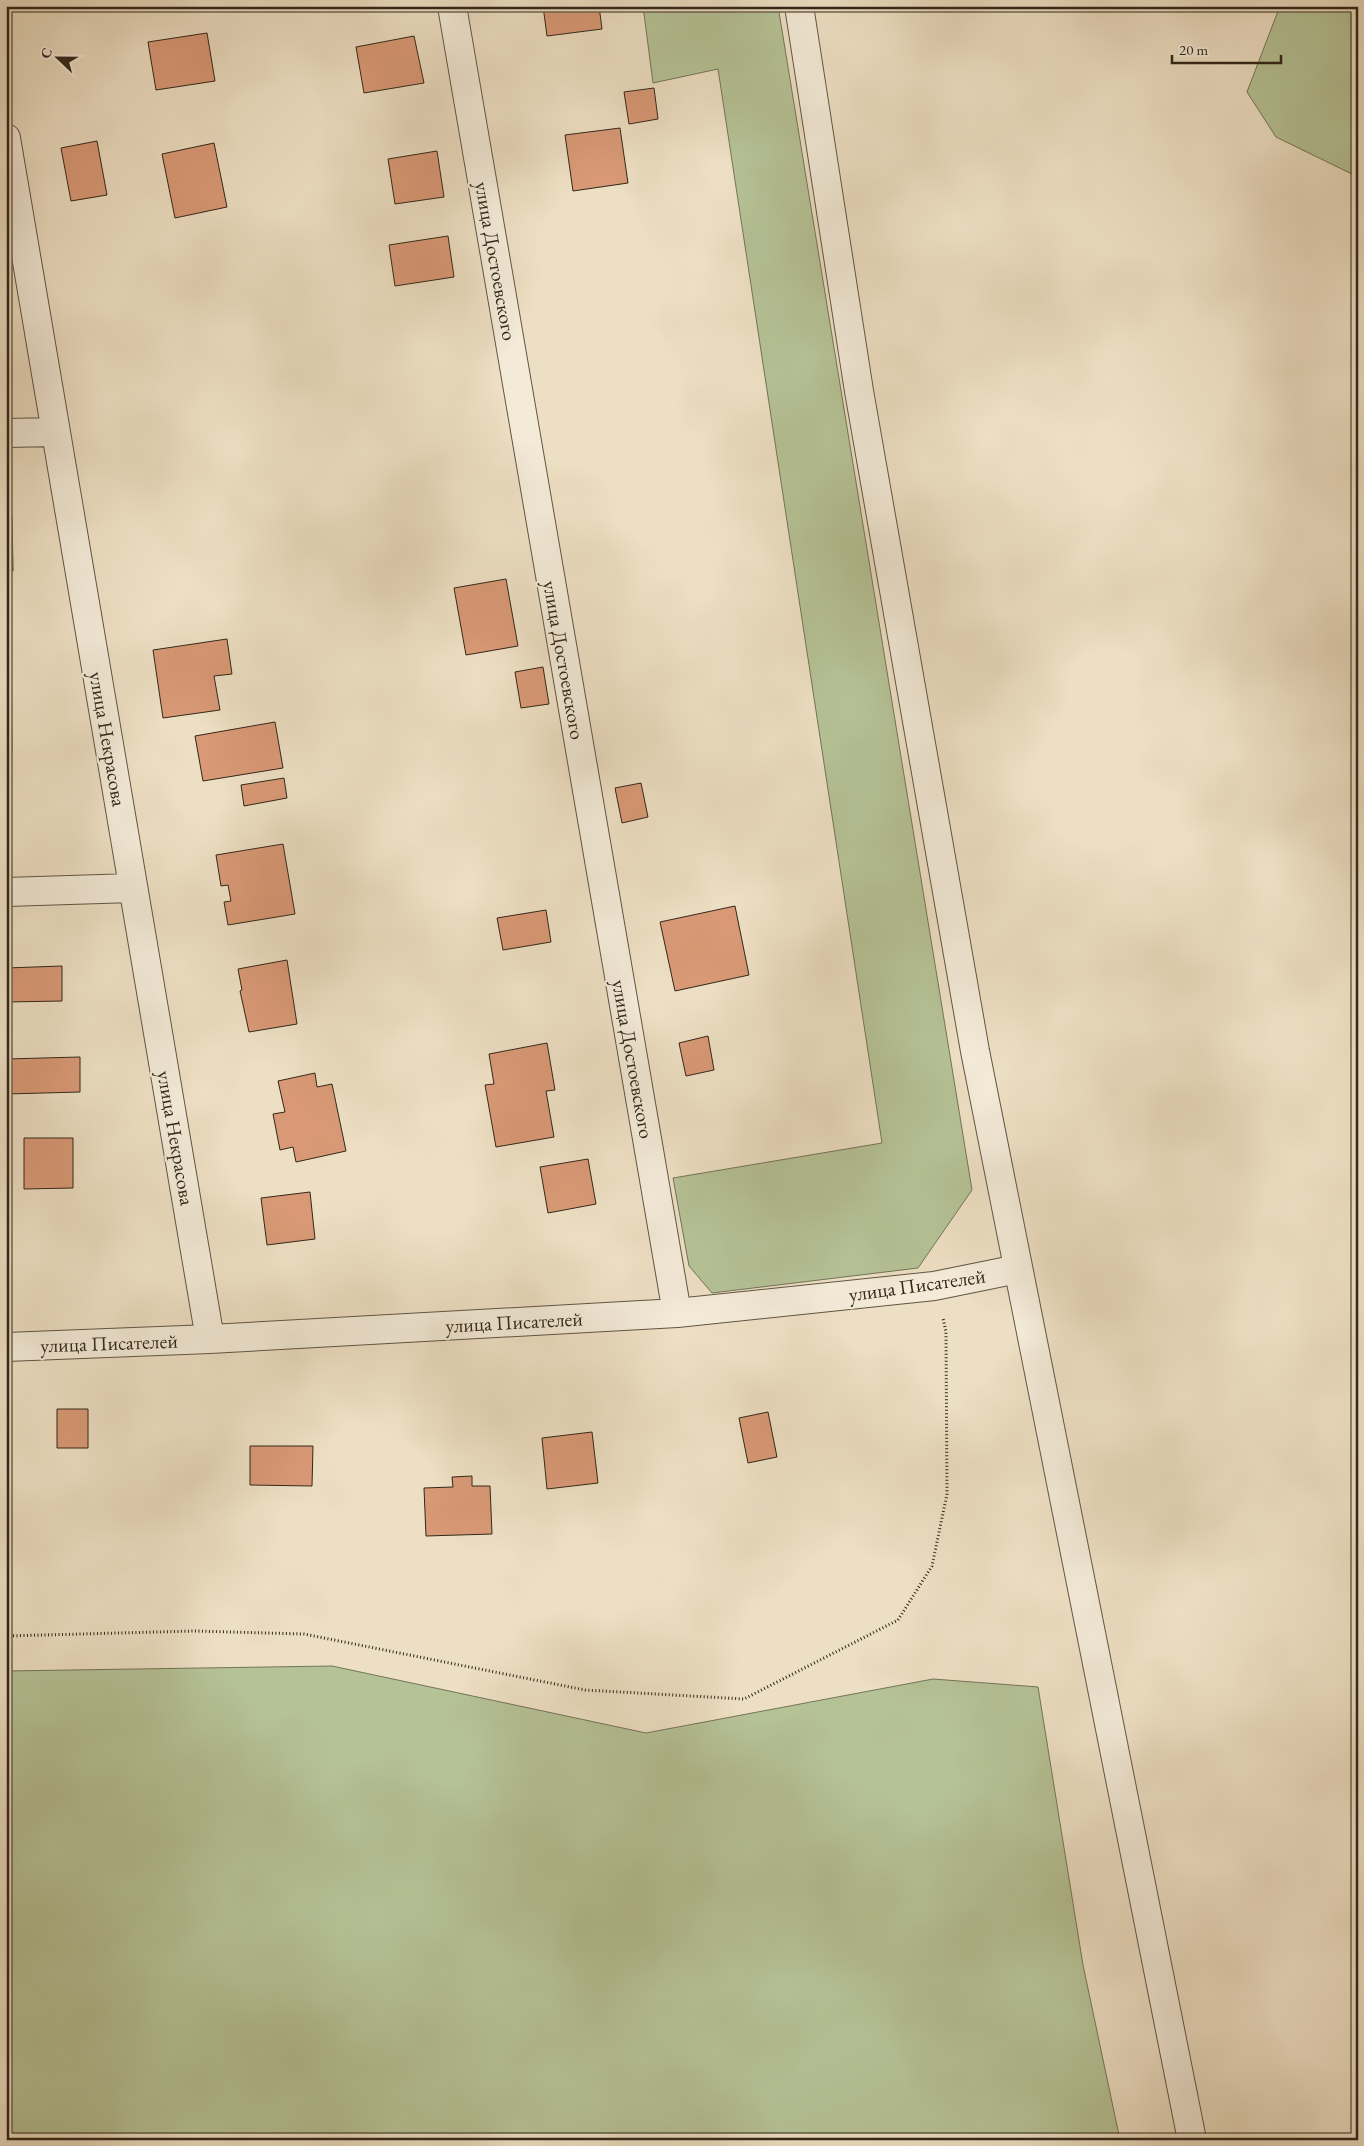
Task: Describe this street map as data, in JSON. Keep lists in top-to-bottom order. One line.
{"streets":{"street":["улица Достоевского","улица Некрасова","улица Писателей"]},"crossings":[["улица Достоевского","улица Писателей"],["улица Некрасова","улица Писателей"]],"scale_bar":"20 m","north":"left"}
